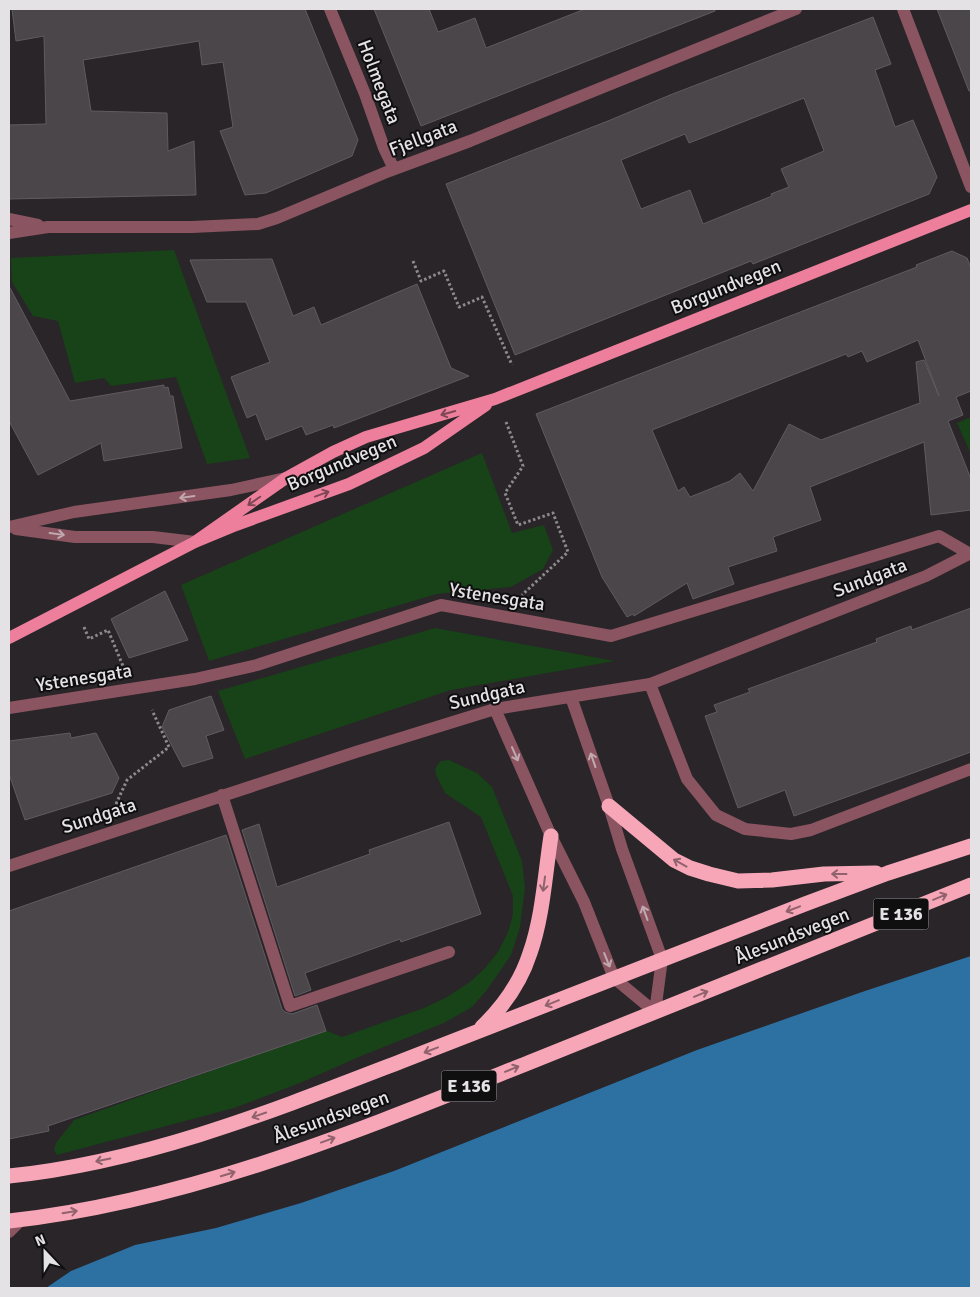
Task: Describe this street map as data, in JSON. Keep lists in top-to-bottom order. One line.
{"streets":{"highway":["E 136","Ålesundsvegen"],"main road":["Borgundvegen"],"street":["Holmegata","Fjellgata","Sundgata","Ystenesgata"]},"crossings":[["Holmegata","Fjellgata"],["Sundgata","Ystenesgata"],["E 136","Ålesundsvegen"]],"north":"top"}
